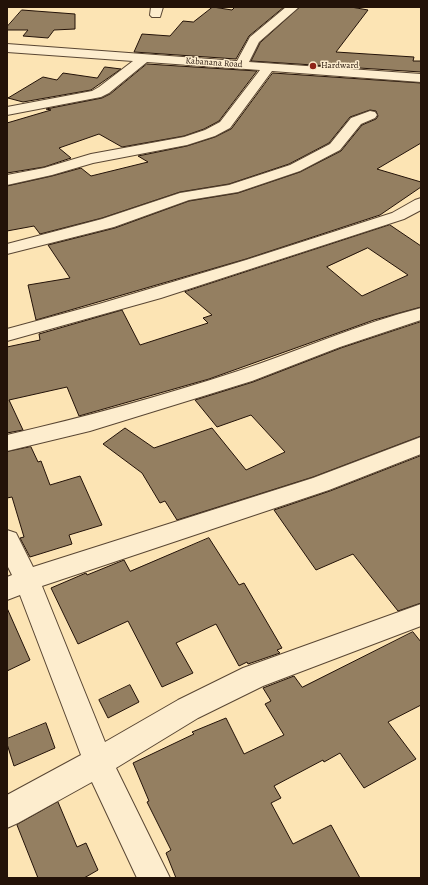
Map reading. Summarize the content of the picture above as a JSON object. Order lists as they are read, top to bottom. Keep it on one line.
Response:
{"streets":{"street":["Kabanana Road"]},"places":["Hardward"]}
